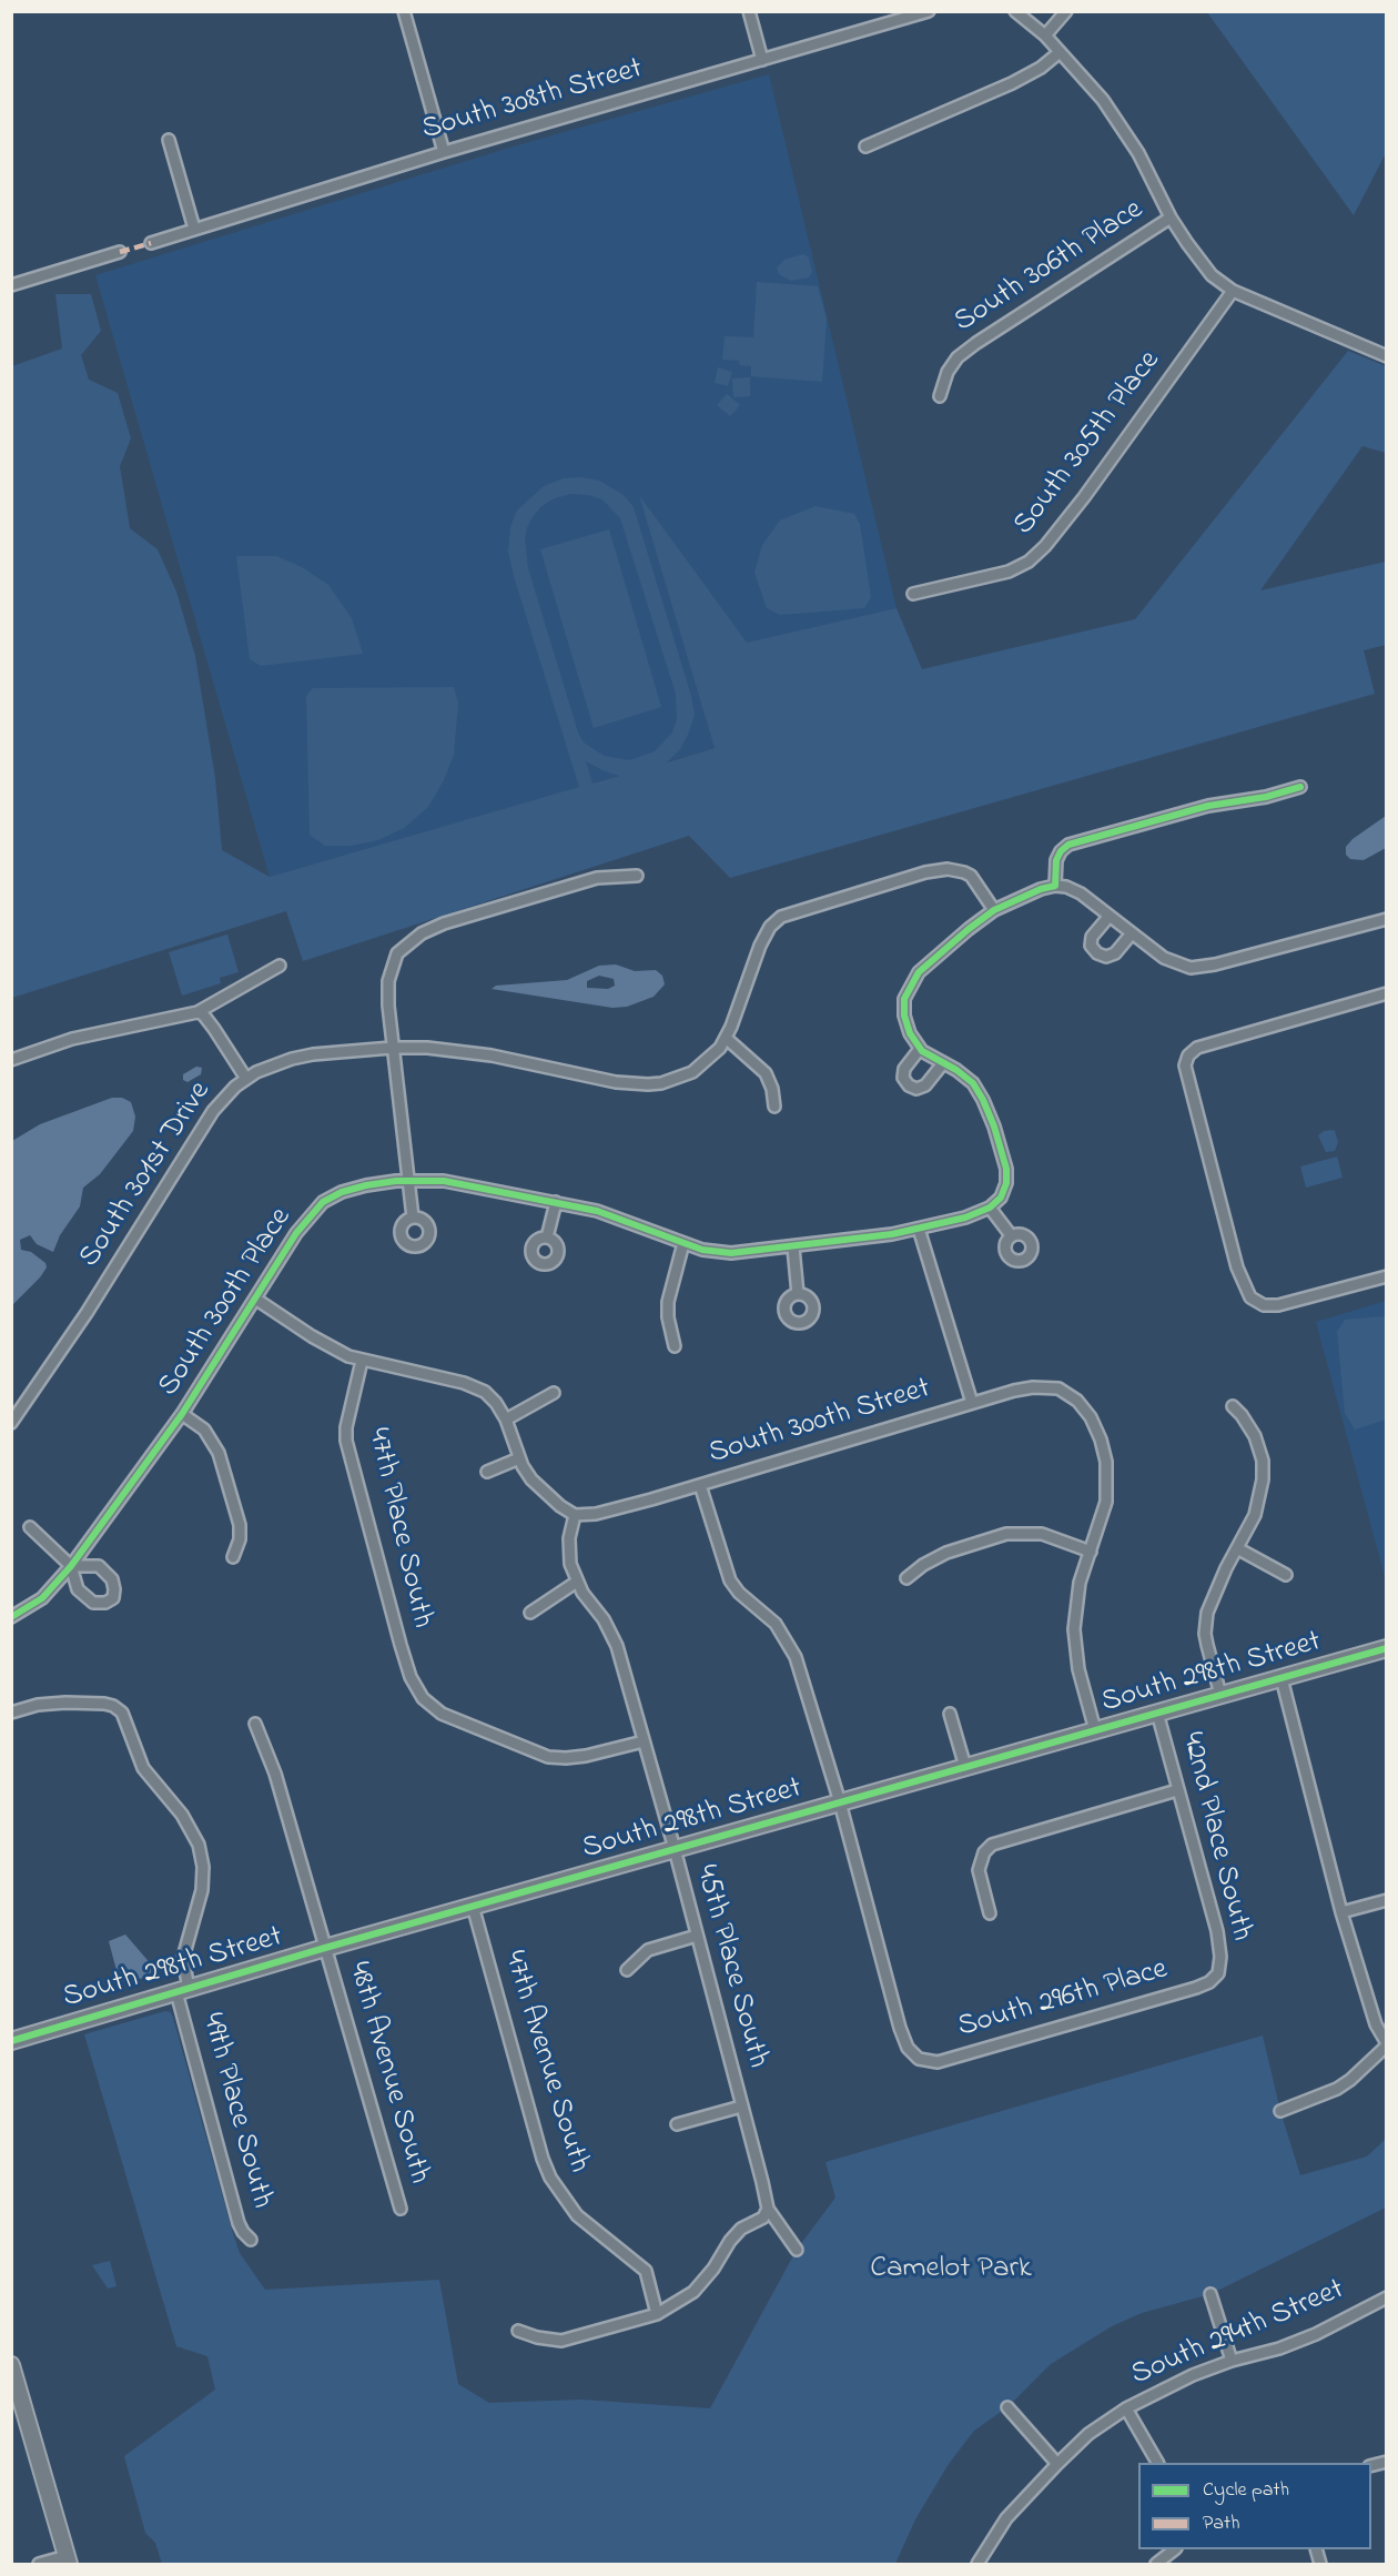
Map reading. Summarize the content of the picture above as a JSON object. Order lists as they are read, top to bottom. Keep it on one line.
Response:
{"streets":{"street":["South 308th Street","South 306th Place","South 305th Place","South 301st Drive","South 300th Place","South 300th Street","47th Place South","South 298th Street","42nd Place South","45th Place South","South 296th Place","47th Avenue South","48th Avenue South","49th Place South","South 294th Street"]},"crossings":[["South 300th Street","45th Place South"],["47th Place South","45th Place South"],["South 298th Street","42nd Place South"],["South 298th Street","45th Place South"],["South 298th Street","South 296th Place"],["South 298th Street","47th Avenue South"],["South 298th Street","48th Avenue South"],["South 298th Street","49th Place South"],["42nd Place South","South 296th Place"]],"parks":["Camelot Park"],"legend":["Cycle path","Path"]}
